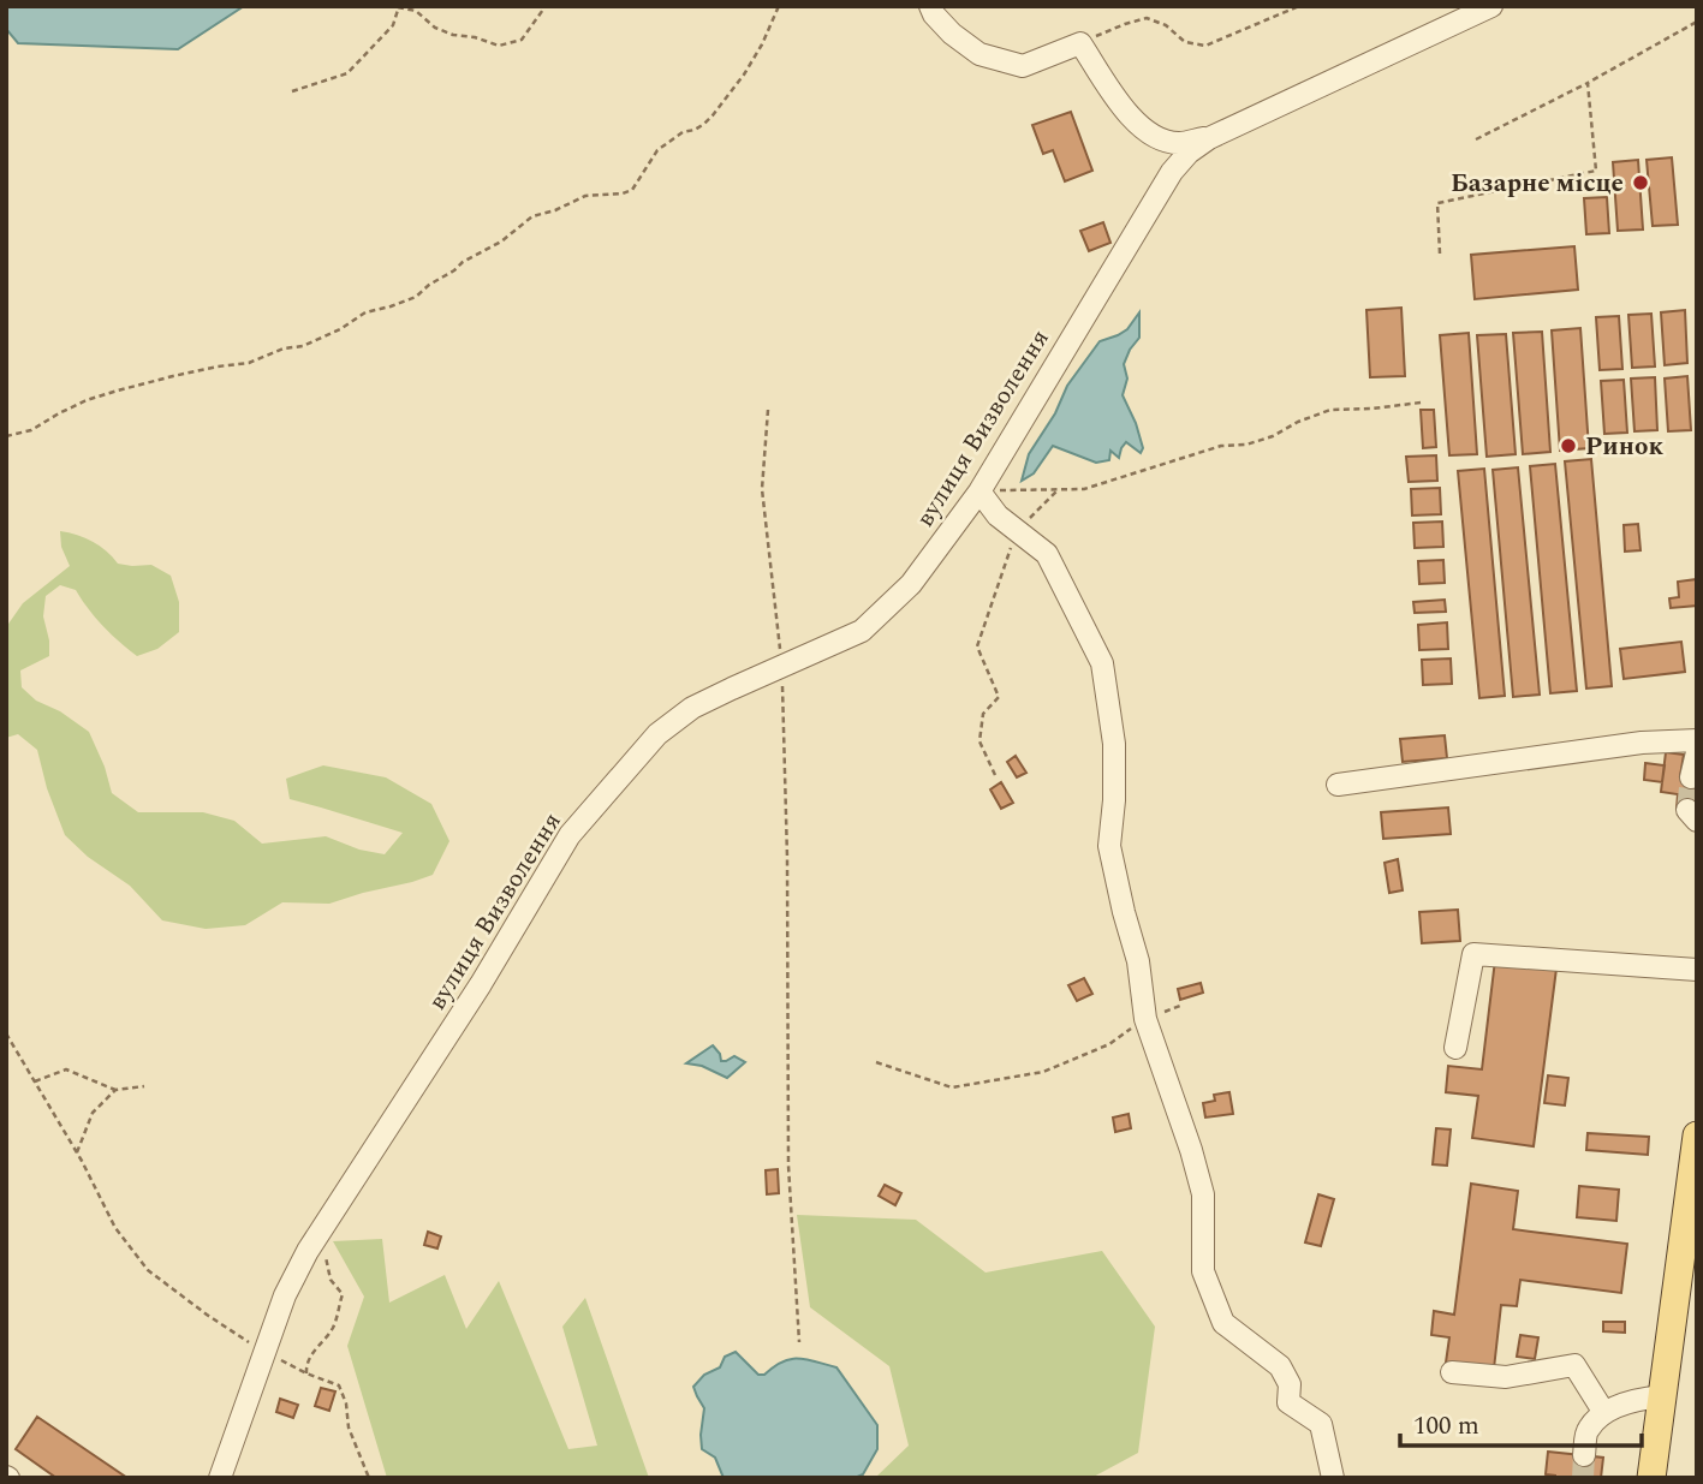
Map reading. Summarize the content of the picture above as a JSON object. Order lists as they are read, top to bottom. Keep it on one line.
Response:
{"streets":{"street":["вулиця Визволення"]},"places":["Базарне місце","Ринок"],"scale_bar":"100 m"}
